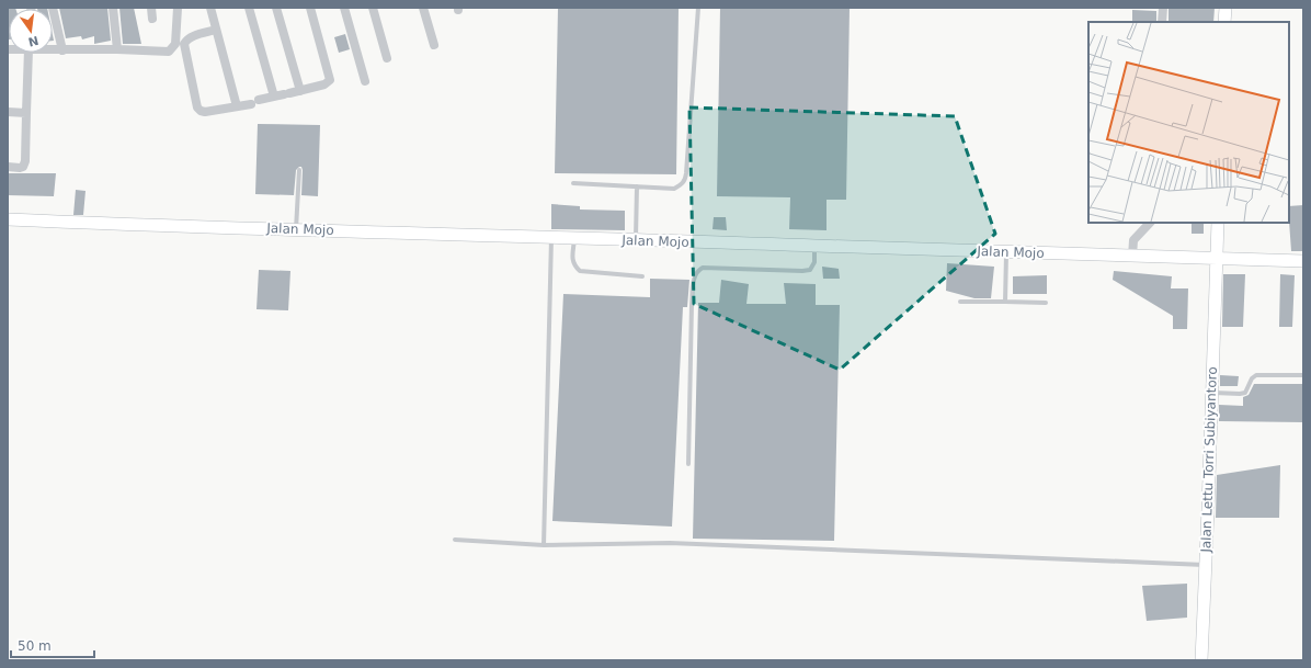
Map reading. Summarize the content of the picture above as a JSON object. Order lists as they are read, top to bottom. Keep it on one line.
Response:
{"streets":{"street":["Jalan Mojo","Jalan Lettu Torri Subiyantoro"]},"crossings":[["Jalan Mojo","Jalan Lettu Torri Subiyantoro"]],"scale_bar":"50 m","north":"bottom"}
